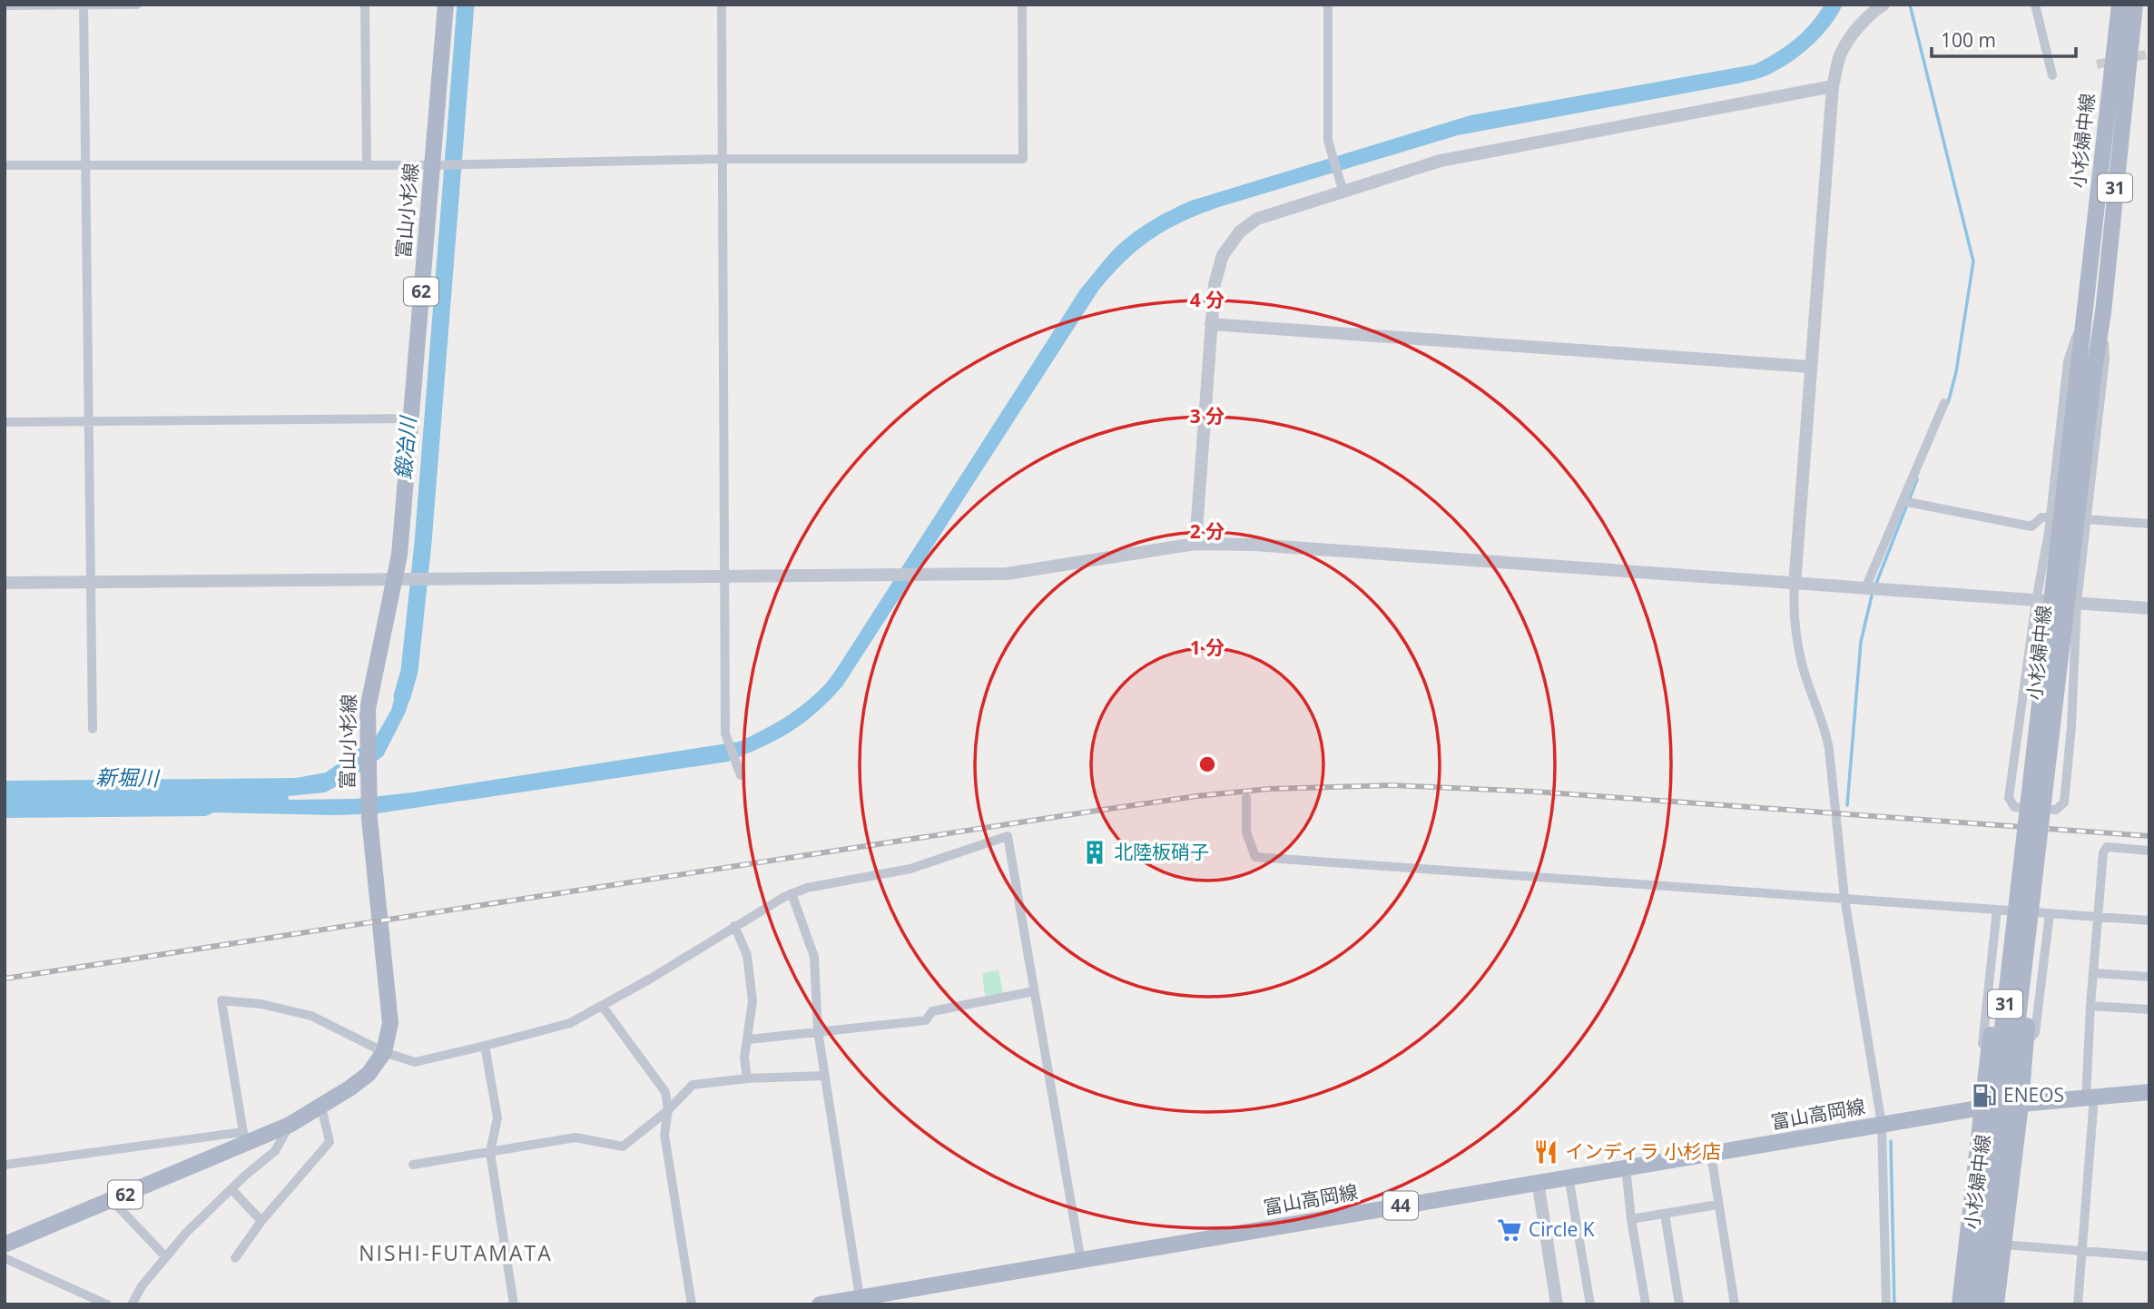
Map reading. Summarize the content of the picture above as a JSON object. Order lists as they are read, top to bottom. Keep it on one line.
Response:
{"streets":{"main road":["小杉婦中線","31","富山小杉線","62","富山高岡線","44"]},"crossings":[["小杉婦中線","31"],["31","富山高岡線"]],"districts":["NISHI-FUTAMATA"],"water":["鍛冶川","新堀川"],"places":{"building":["北陸板硝子"],"fuel station":["ENEOS"],"restaurant":["インディラ 小杉店"],"supermarket":["Circle K"]},"scale_bar":"100 m","rings":["4 分","3 分","2 分","1 分"]}
